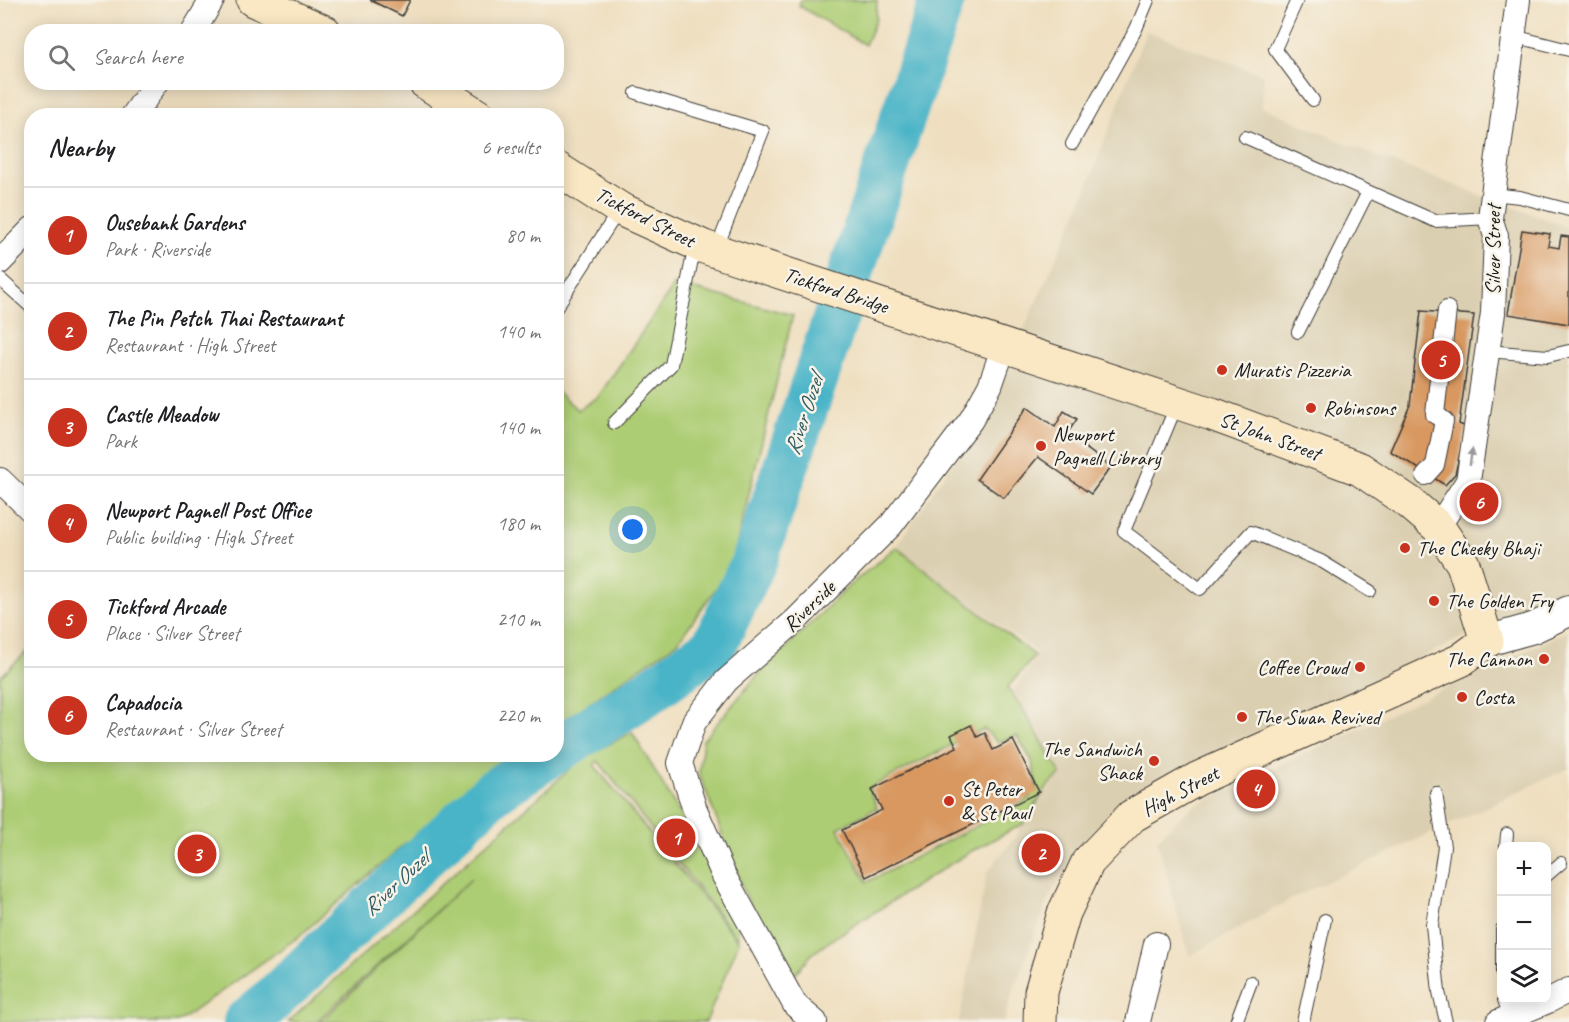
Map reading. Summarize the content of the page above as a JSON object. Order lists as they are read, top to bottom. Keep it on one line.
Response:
{"streets":{"main road":["Tickford Street","Tickford Bridge","St John Street","High Street"],"street":["Silver Street","Riverside"]},"crossings":[["Tickford Street","Tickford Bridge"],["Silver Street","St John Street"],["Tickford Bridge","St John Street"],["St John Street","Riverside"],["St John Street","High Street"]],"water":["River Ouzel"],"places":["Muratis Pizzeria","Robinsons","Newport Pagnell Library","The Cheeky Bhaji","The Golden Fry","The Cannon","Coffee Crowd","Costa","The Swan Revived","The Sandwich Shack","St Peter & St Paul"],"page":{"search":"Search here","heading":["Nearby","6 results"],"list":[{"mark":"1","name":"Ousebank Gardens","note":"Park · Riverside","value":"80 m"},{"mark":"2","name":"The Pin Petch Thai Restaurant","note":"Restaurant · High Street","value":"140 m"},{"mark":"3","name":"Castle Meadow","note":"Park","value":"140 m"},{"mark":"4","name":"Newport Pagnell Post Office","note":"Public building · High Street","value":"180 m"},{"mark":"5","name":"Tickford Arcade","note":"Place · Silver Street","value":"210 m"},{"mark":"6","name":"Capadocia","note":"Restaurant · Silver Street","value":"220 m"}],"pins":["5","6","4","1","2","3"],"map_buttons":["+","−"]}}
